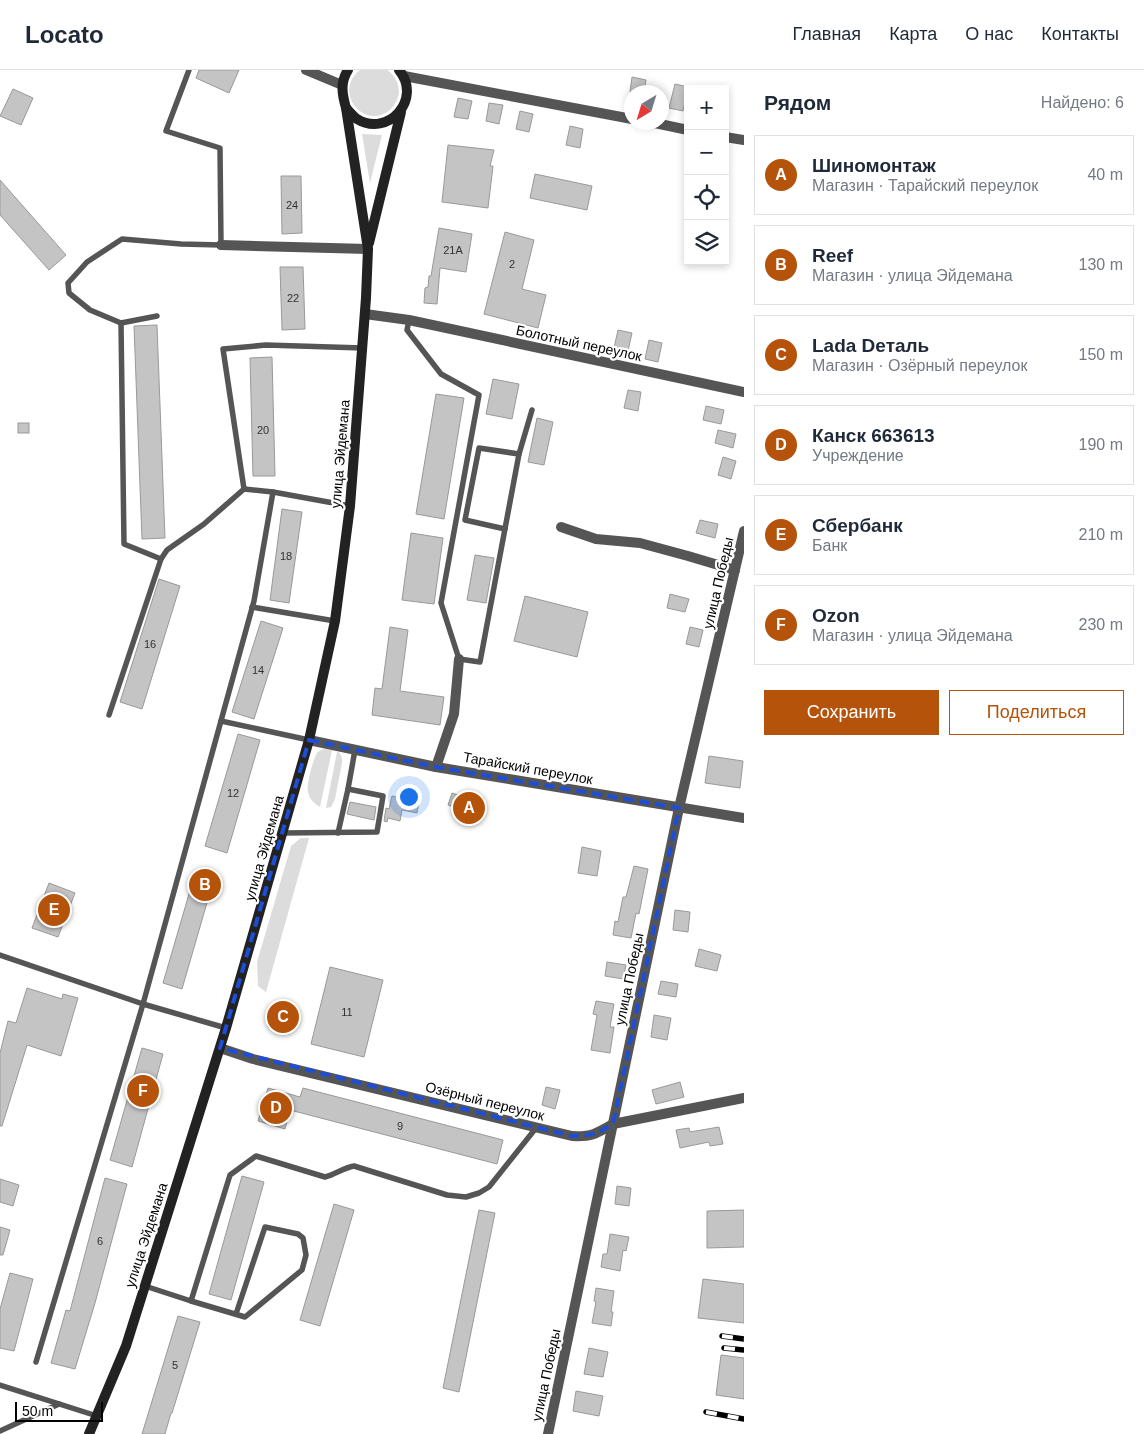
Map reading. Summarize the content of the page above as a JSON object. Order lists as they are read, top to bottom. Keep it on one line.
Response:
{"streets":{"main road":["улица Эйдемана"],"street":["Болотный переулок","улица Победы","Тарайский переулок","Озёрный переулок"]},"crossings":[["Болотный переулок","улица Эйдемана"],["улица Эйдемана","Тарайский переулок"],["улица Эйдемана","Озёрный переулок"],["улица Победы","Тарайский переулок"],["улица Победы","Озёрный переулок"]],"house_numbers":["24","21А","2","22","20","18","16","14","12","11","9","6","5"],"scale_bar":"50 m","north":"bottom left","page":{"header":"Locato","nav":["Главная","Карта","О нас","Контакты"],"heading":["Рядом","Найдено: 6"],"map_buttons":["+","−"],"list":[{"mark":"A","name":"Шиномонтаж","note":"Магазин · Тарайский переулок","value":"40 m"},{"mark":"B","name":"Reef","note":"Магазин · улица Эйдемана","value":"130 m"},{"mark":"C","name":"Lada Dеталь","note":"Магазин · Озёрный переулок","value":"150 m"},{"mark":"D","name":"Канск 663613","note":"Учреждение","value":"190 m"},{"mark":"E","name":"Сбербанк","note":"Банк","value":"210 m"},{"mark":"F","name":"Ozon","note":"Магазин · улица Эйдемана","value":"230 m"}],"buttons":["Сохранить","Поделиться"],"pins":["A","B","E","C","F","D"],"scale":"50 m"}}
